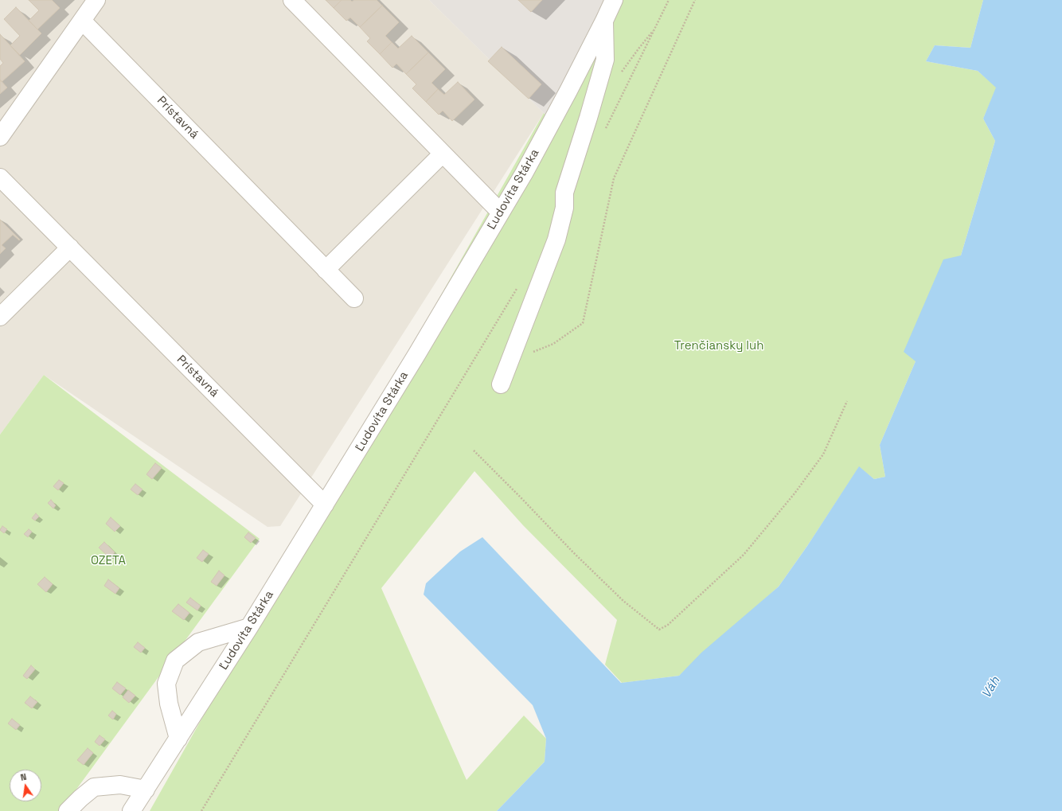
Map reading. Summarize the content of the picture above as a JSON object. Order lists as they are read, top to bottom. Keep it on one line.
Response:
{"streets":{"street":["Prístavná","Ľudovíta Stárka"]},"crossings":[["Prístavná","Ľudovíta Stárka"]],"water":["Váh"],"parks":["Trenčiansky luh","OZETA"],"north":"top"}
